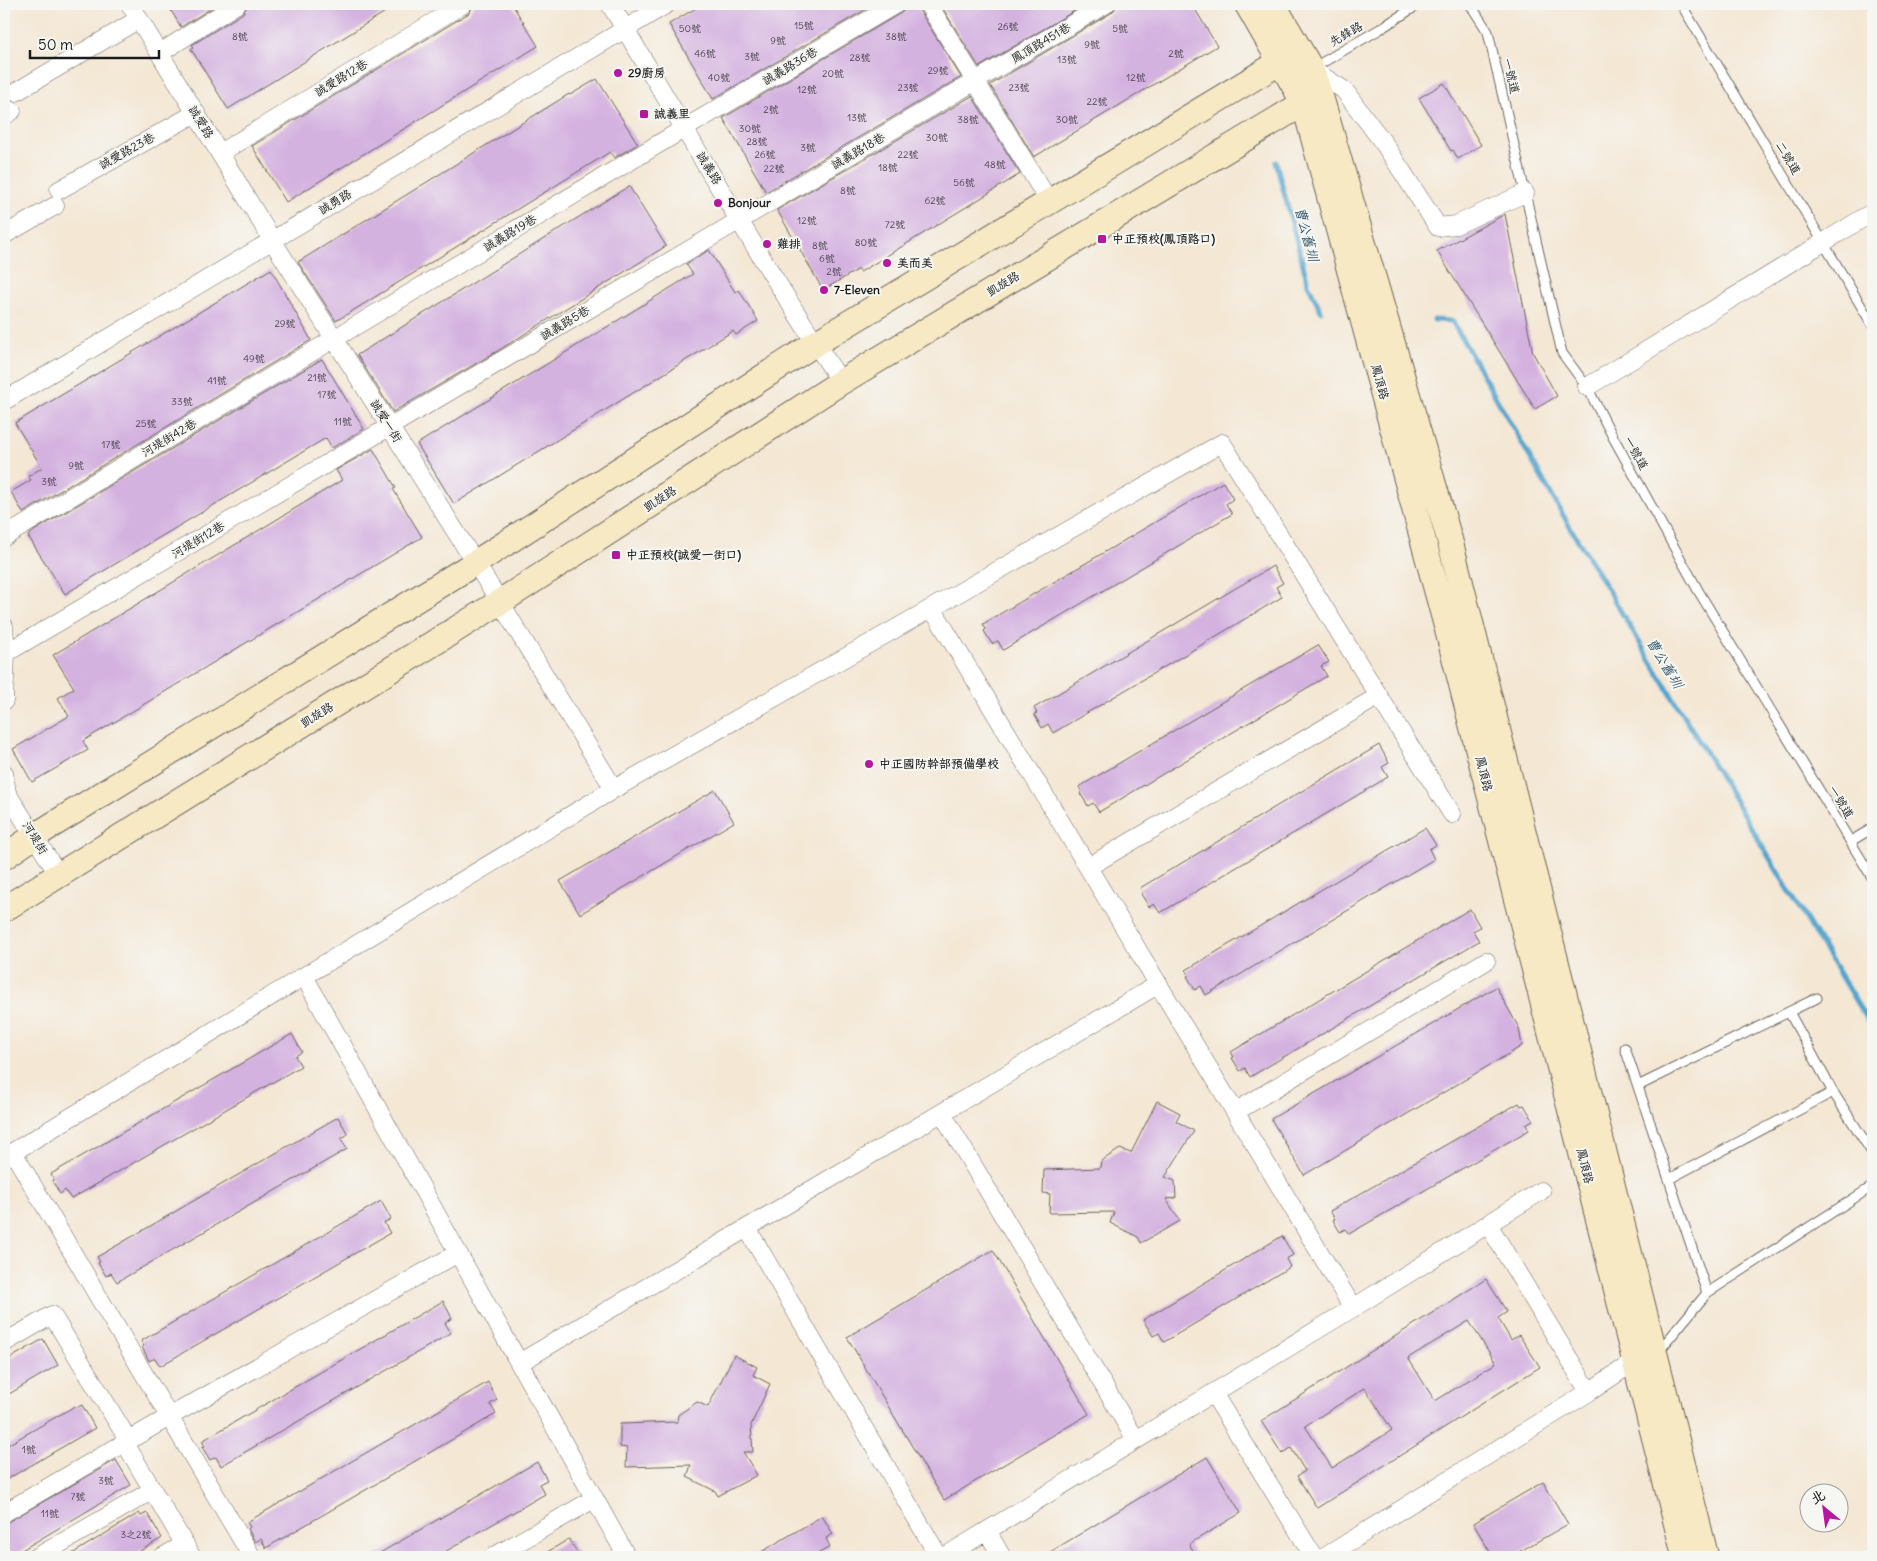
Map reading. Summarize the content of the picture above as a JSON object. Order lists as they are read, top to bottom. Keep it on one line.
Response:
{"streets":{"street":["鳳頂路451巷","誠義路36巷","誠愛路12巷","誠愛路","誠愛路23巷","誠義路18巷","誠義路","誠勇路","誠義路19巷","凱旋路","誠義路5巷","鳳頂路","誠愛一街","河堤街42巷","河堤街12巷","河堤街"],"lane":["先鋒路","一號道","二號道"]},"crossings":[["先鋒路","鳳頂路"],["鳳頂路451巷","誠義路18巷"],["誠義路36巷","誠義路"],["誠義路36巷","誠義路19巷"],["誠愛路12巷","誠愛路"],["誠愛路","誠愛路23巷"],["誠愛路","誠勇路"],["誠愛路","誠愛一街"],["誠義路18巷","誠義路"],["誠義路18巷","誠義路5巷"],["誠義路","誠勇路"],["誠義路","誠義路19巷"],["誠義路","凱旋路"],["誠義路","誠義路5巷"],["誠勇路","誠愛一街"],["誠義路19巷","誠愛一街"],["誠義路19巷","河堤街42巷"],["凱旋路","鳳頂路"],["凱旋路","誠愛一街"],["凱旋路","河堤街"],["誠義路5巷","誠愛一街"],["誠義路5巷","河堤街12巷"],["誠愛一街","河堤街42巷"],["誠愛一街","河堤街12巷"]],"water":["曹公舊圳"],"places":{"other":["29廚房","Bonjour","雞排","美而美","7-Eleven","中正國防幹部預備學校"],"transit":["誠義里","中正預校(鳳頂路口)","中正預校(誠愛一街口)"]},"house_numbers":["15號","26號","50號","5號","8號","38號","9號","9號","46號","2號","3號","28號","13號","29號","20號","40號","12號","23號","23號","12號","22號","2號","13號","38號","30號","30號","30號","28號","3號","26號","22號","48號","18號","22號","56號","8號","62號","12號","72號","80號","8號","6號","2號","29號","49號","21號","41號","17號","33號","11號","25號","17號","9號","3號","1號","3號","7號","11號","3之2號"],"scale_bar":"50 m","north":"top left"}
